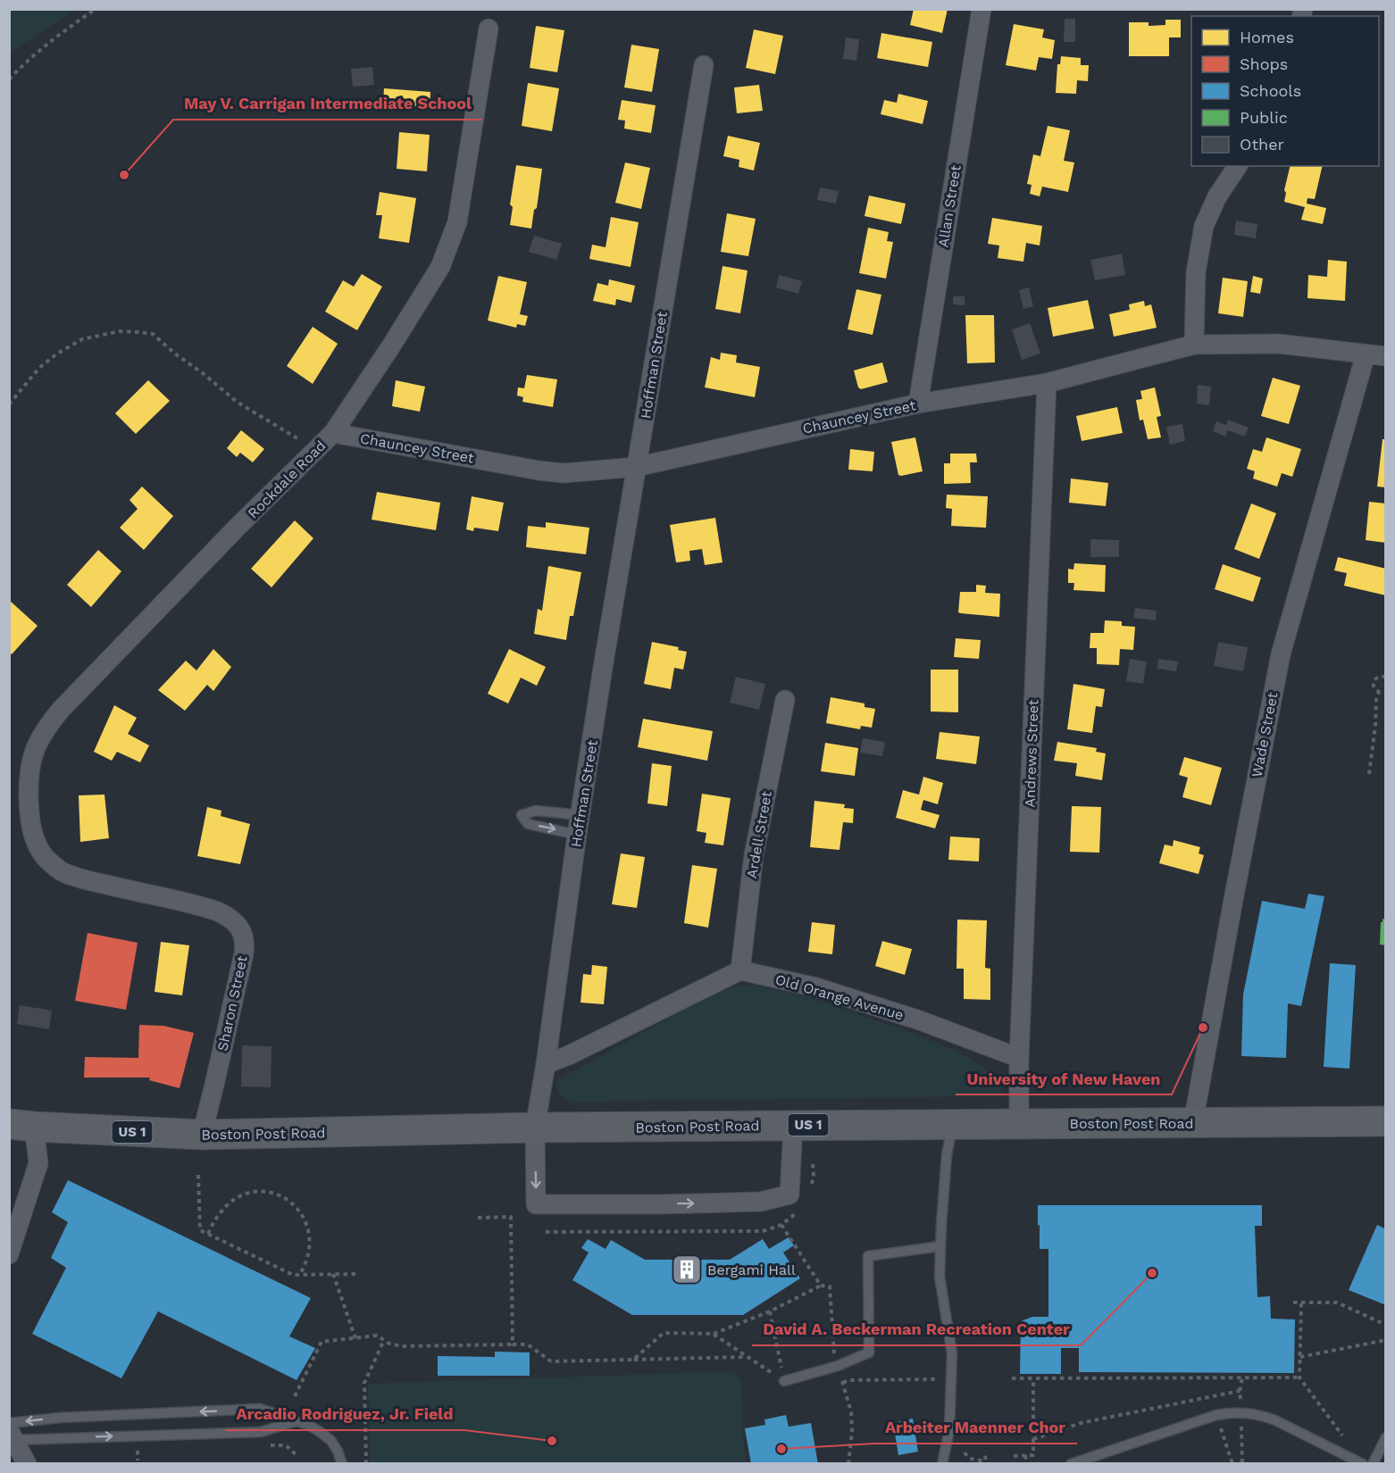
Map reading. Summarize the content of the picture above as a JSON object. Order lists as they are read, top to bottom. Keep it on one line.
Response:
{"streets":{"main road":["Boston Post Road","US 1"],"street":["Allan Street","Hoffman Street","Chauncey Street","Rockdale Road","Wade Street","Andrews Street","Ardell Street","Old Orange Avenue","Sharon Street"]},"crossings":[["Allan Street","Chauncey Street"],["Hoffman Street","Chauncey Street"],["Hoffman Street","Boston Post Road"],["Chauncey Street","Rockdale Road"],["Chauncey Street","Wade Street"],["Chauncey Street","Andrews Street"],["Rockdale Road","Sharon Street"],["Wade Street","Boston Post Road"],["Andrews Street","Old Orange Avenue"],["Andrews Street","Boston Post Road"],["Ardell Street","Old Orange Avenue"],["Sharon Street","Boston Post Road"]],"places":{"other":["May V. Carrigan Intermediate School","University of New Haven","David A. Beckerman Recreation Center","Arcadio Rodriguez, Jr. Field","Arbeiter Maenner Chor"],"building":["Bergami Hall"]},"legend":["Homes","Shops","Schools","Public","Other"]}
